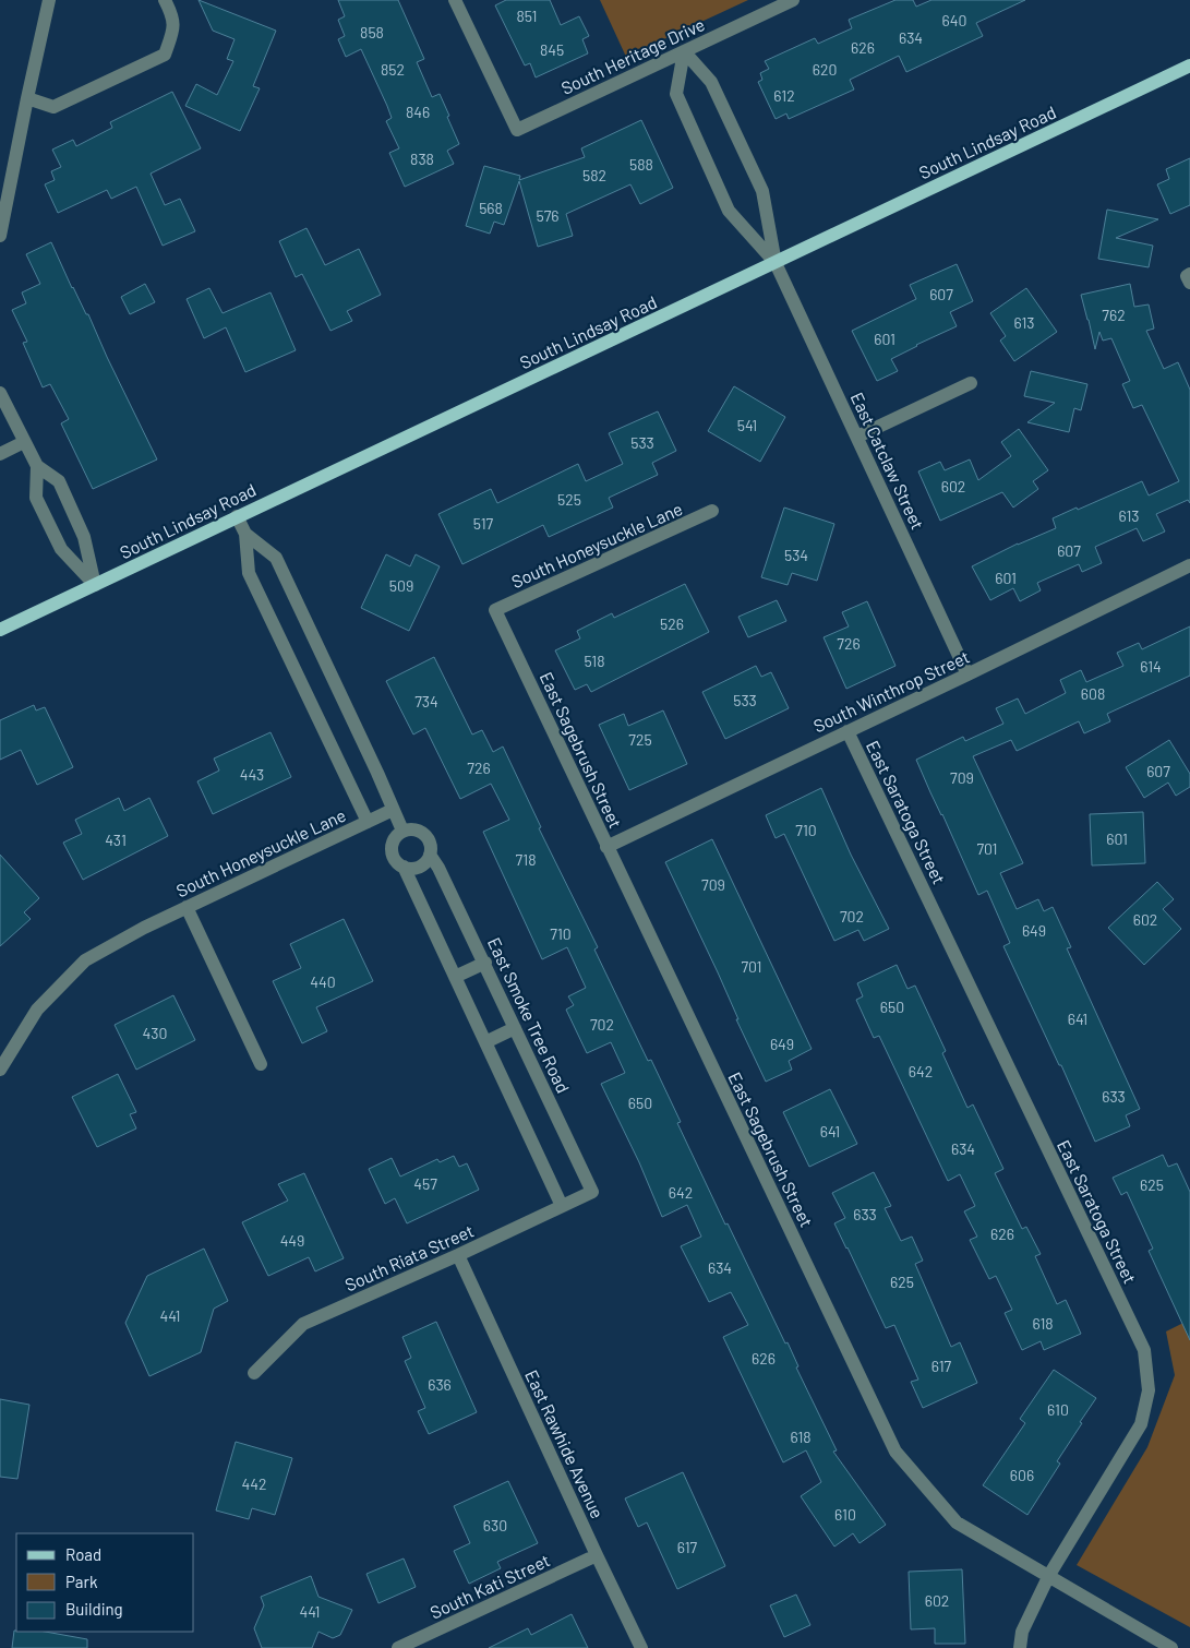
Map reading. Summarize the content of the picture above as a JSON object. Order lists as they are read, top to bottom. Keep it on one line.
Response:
{"streets":{"main road":["South Lindsay Road"],"street":["South Heritage Drive","East Catclaw Street","South Honeysuckle Lane","South Winthrop Street","East Sagebrush Street","East Saratoga Street","East Smoke Tree Road","South Riata Street","East Rawhide Avenue","South Kati Street"]},"crossings":[["South Heritage Drive","East Catclaw Street"],["South Lindsay Road","East Catclaw Street"],["East Catclaw Street","South Winthrop Street"],["South Honeysuckle Lane","East Sagebrush Street"],["South Winthrop Street","East Sagebrush Street"],["South Winthrop Street","East Saratoga Street"],["East Sagebrush Street","East Saratoga Street"],["East Smoke Tree Road","South Riata Street"],["South Riata Street","East Rawhide Avenue"],["East Rawhide Avenue","South Kati Street"]],"house_numbers":["851","640","858","634","626","845","852","620","612","846","838","588","582","568","576","607","762","613","601","541","533","602","525","613","517","607","534","601","509","526","726","518","614","608","533","734","725","726","607","443","709","710","601","431","701","718","709","702","602","649","710","701","440","650","641","702","430","649","642","633","650","641","634","457","625","642","633","626","449","634","625","441","618","626","617","636","610","618","606","442","610","630","617","602","441"],"legend":["Road","Park","Building"]}
